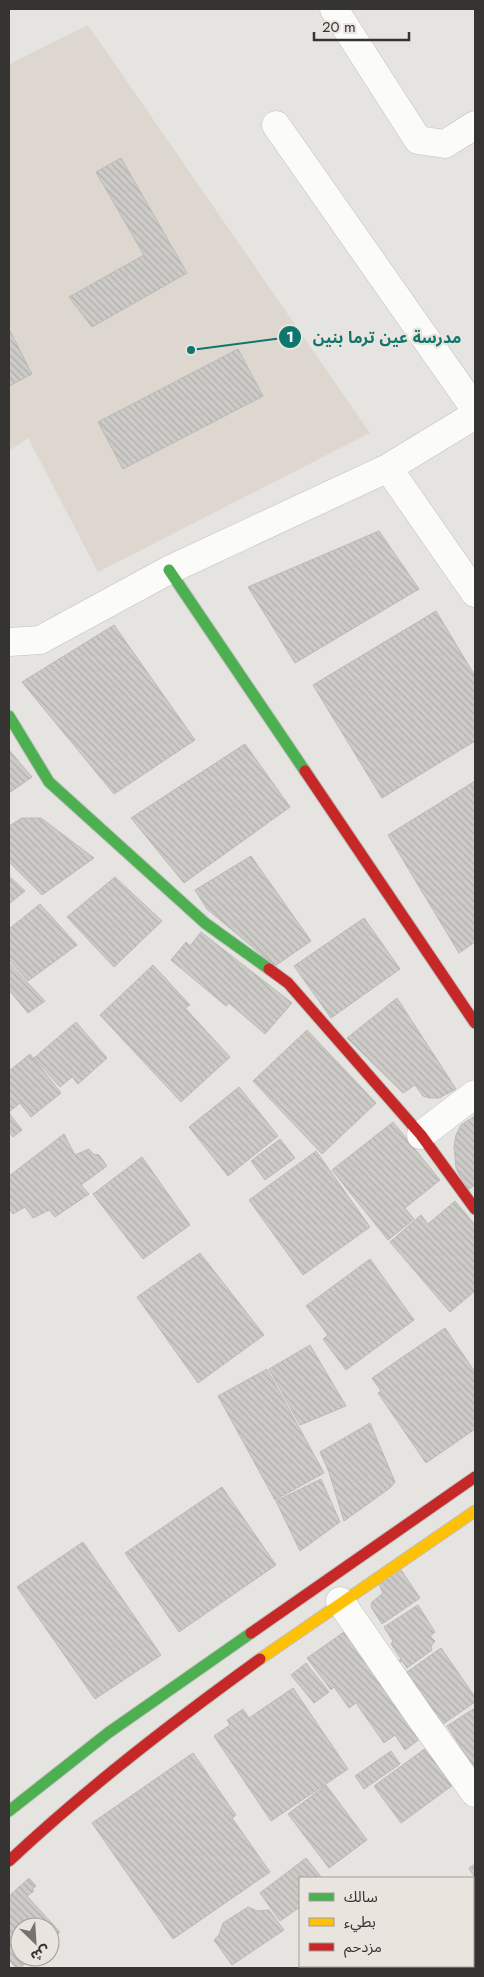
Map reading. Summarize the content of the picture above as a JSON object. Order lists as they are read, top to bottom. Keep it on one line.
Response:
{"places":["مدرسة عين ترما بنين"],"legend":["سالك","بطيء","مزدحم"],"scale_bar":"20 m","north":"bottom right"}
